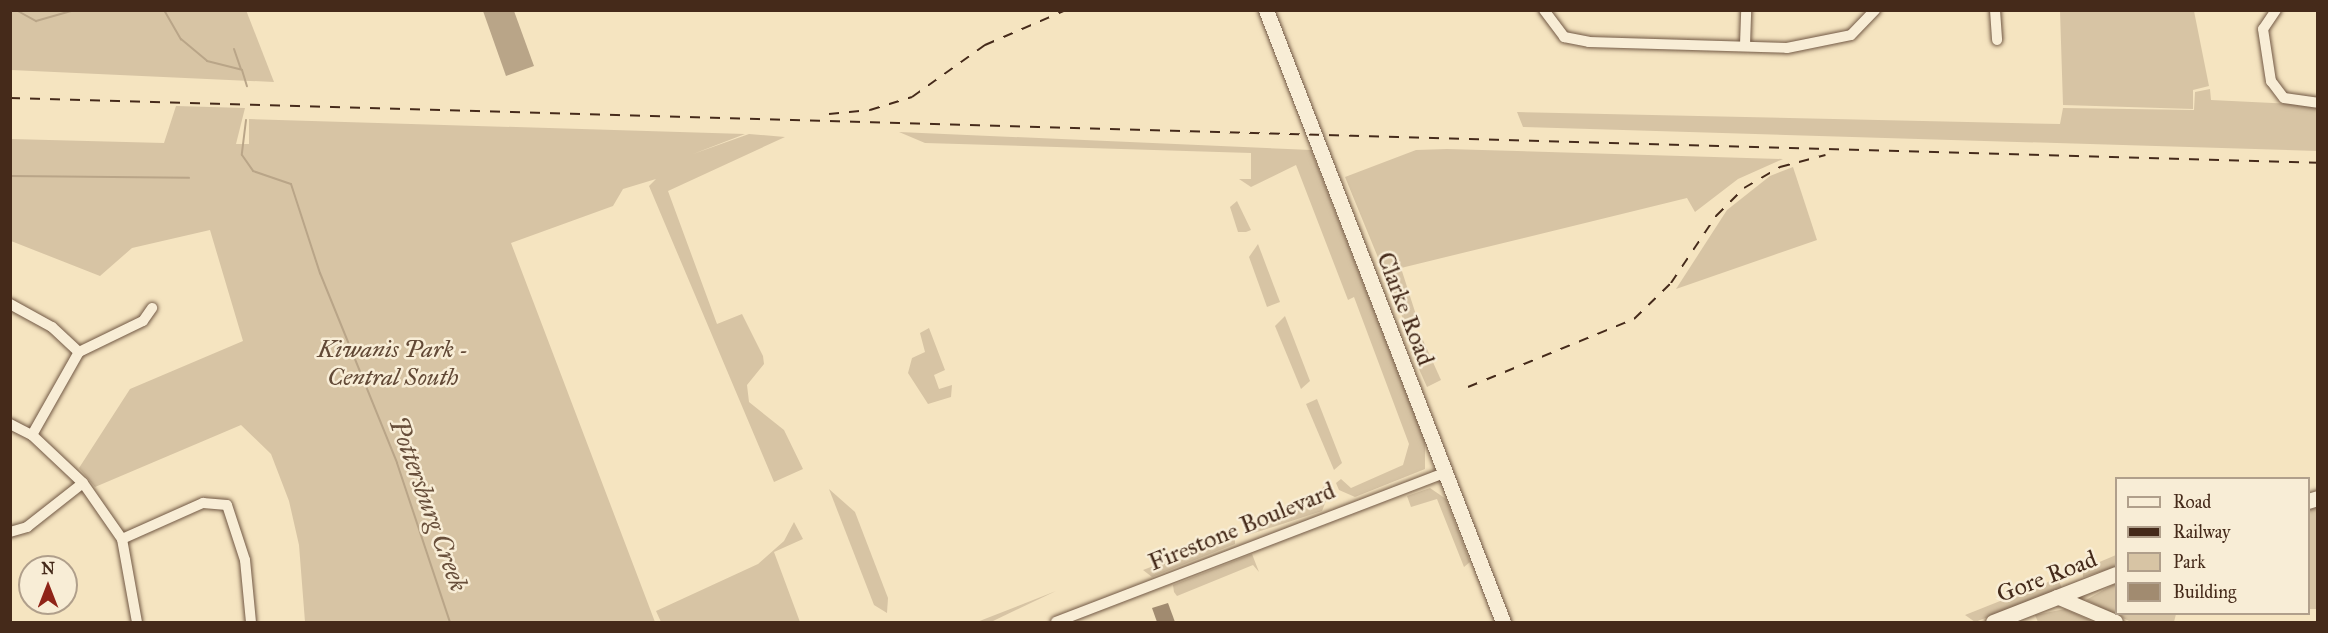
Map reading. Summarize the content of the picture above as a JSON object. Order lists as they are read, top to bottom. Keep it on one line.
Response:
{"streets":{"main road":["Clarke Road","Gore Road"],"street":["Firestone Boulevard"]},"crossings":[["Clarke Road","Firestone Boulevard"]],"water":["Pottersburg Creek"],"parks":["Kiwanis Park - Central South"],"legend":["Road","Railway","Park","Building"],"north":"top"}
